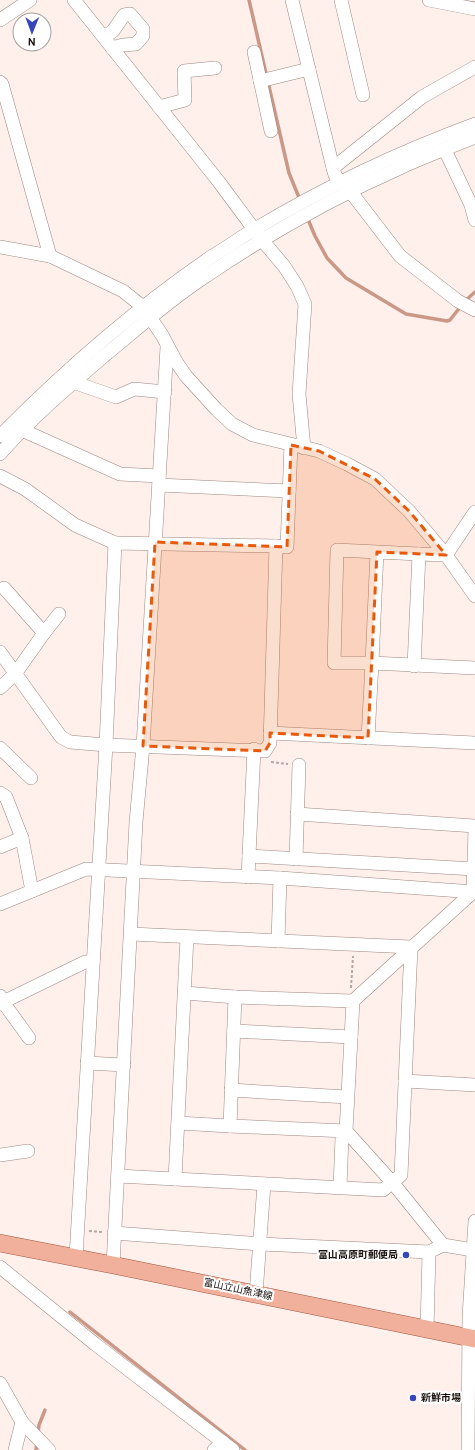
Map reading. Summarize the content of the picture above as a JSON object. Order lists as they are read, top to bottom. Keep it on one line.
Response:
{"streets":{"main road":["富山立山魚津線"]},"places":["富山高原町郵便局","新鮮市場"],"north":"bottom"}
